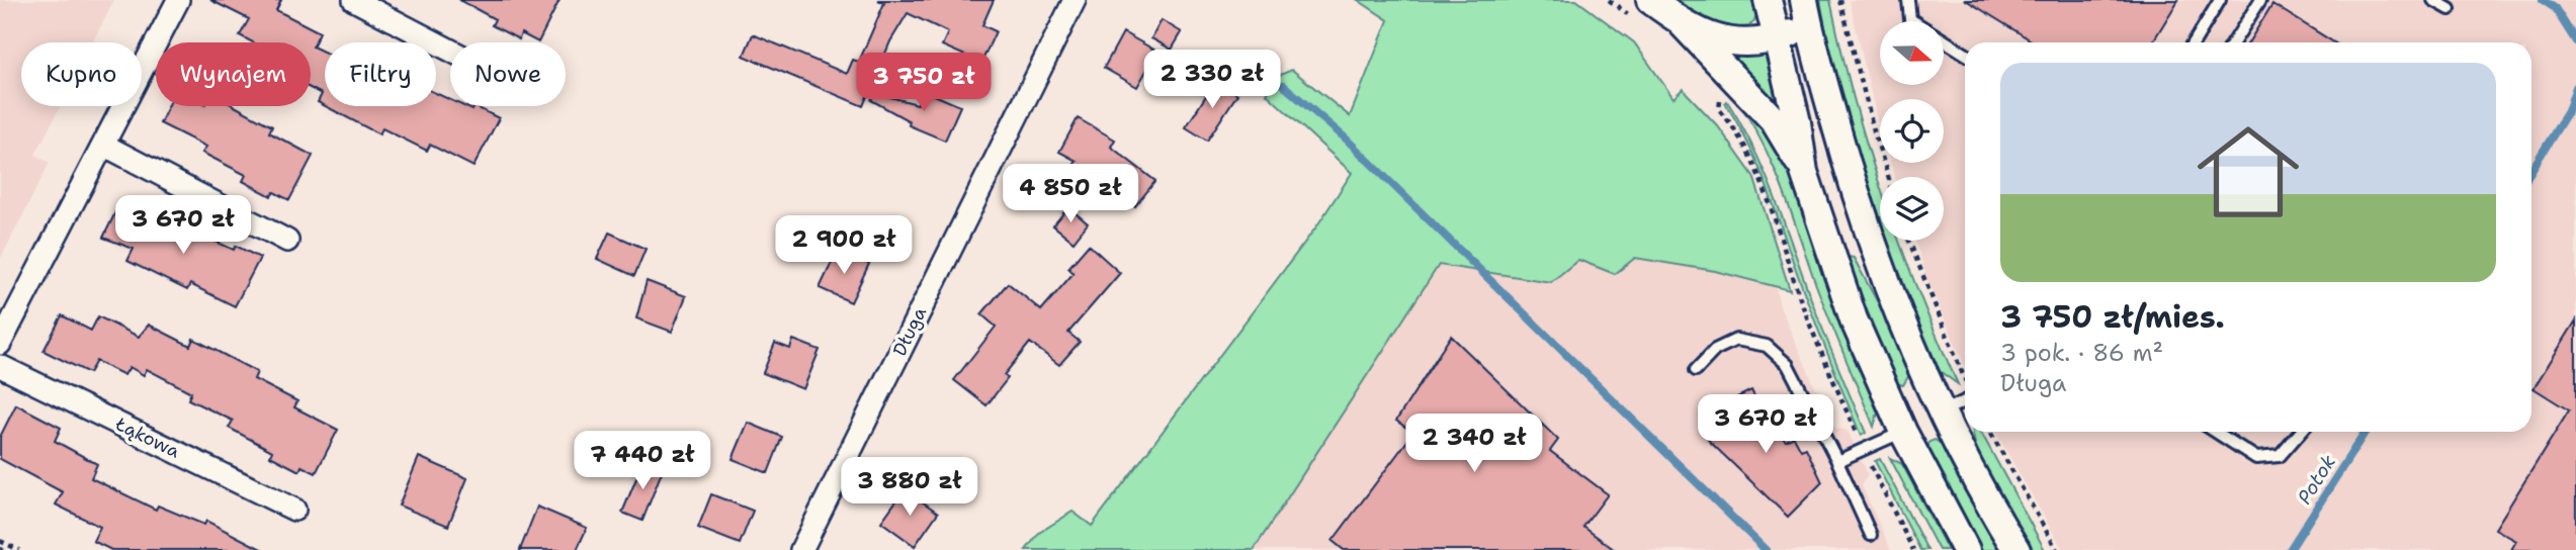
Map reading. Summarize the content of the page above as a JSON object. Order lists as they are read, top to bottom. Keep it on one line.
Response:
{"streets":{"street":["Długa","Łąkowa"]},"water":["Potok"],"north":"right","page":{"chip":["Kupno","Wynajem","Filtry","Nowe"],"list":[{"name":"3 750 zł/mies.","note":"3 pok. · 86 m² · Długa"}],"price":["2 330 zł","3 750 zł","4 850 zł","3 670 zł","2 900 zł","3 670 zł","2 340 zł","7 440 zł","3 880 zł"]}}
